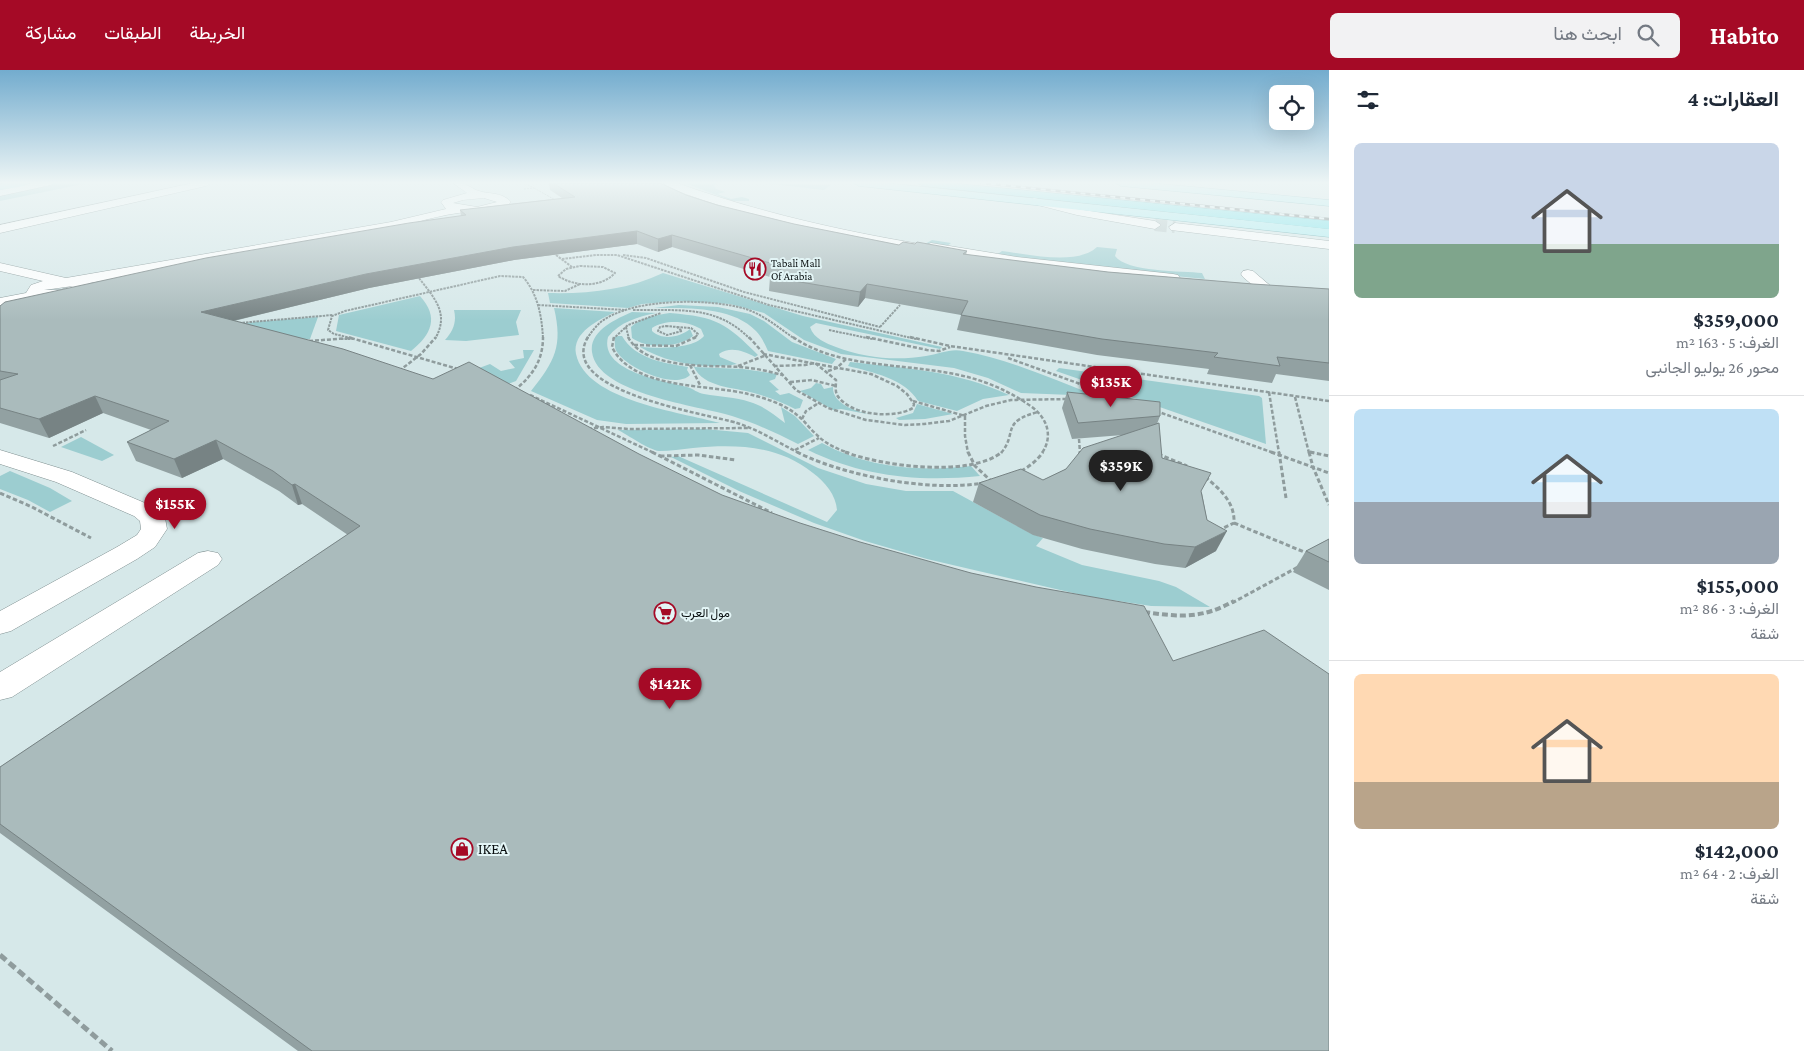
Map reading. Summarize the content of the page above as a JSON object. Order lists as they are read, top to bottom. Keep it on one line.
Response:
{"places":{"restaurant":["Tabali Mall Of Arabia"],"supermarket":["مول العرب"],"shop":["IKEA"]},"page":{"header":"Habito","search":"ابحث هنا","nav":["الخريطة","الطبقات","مشاركة"],"heading":"العقارات: 4","list":[{"name":"$359,000","note":"الغرف: 5 · 163 m² · محور 26 يوليو الجانبى"},{"name":"$155,000","note":"الغرف: 3 · 86 m² · شقة"},{"name":"$142,000","note":"الغرف: 2 · 64 m² · شقة"}],"price":["$135K","$359K","$155K","$142K"]}}
